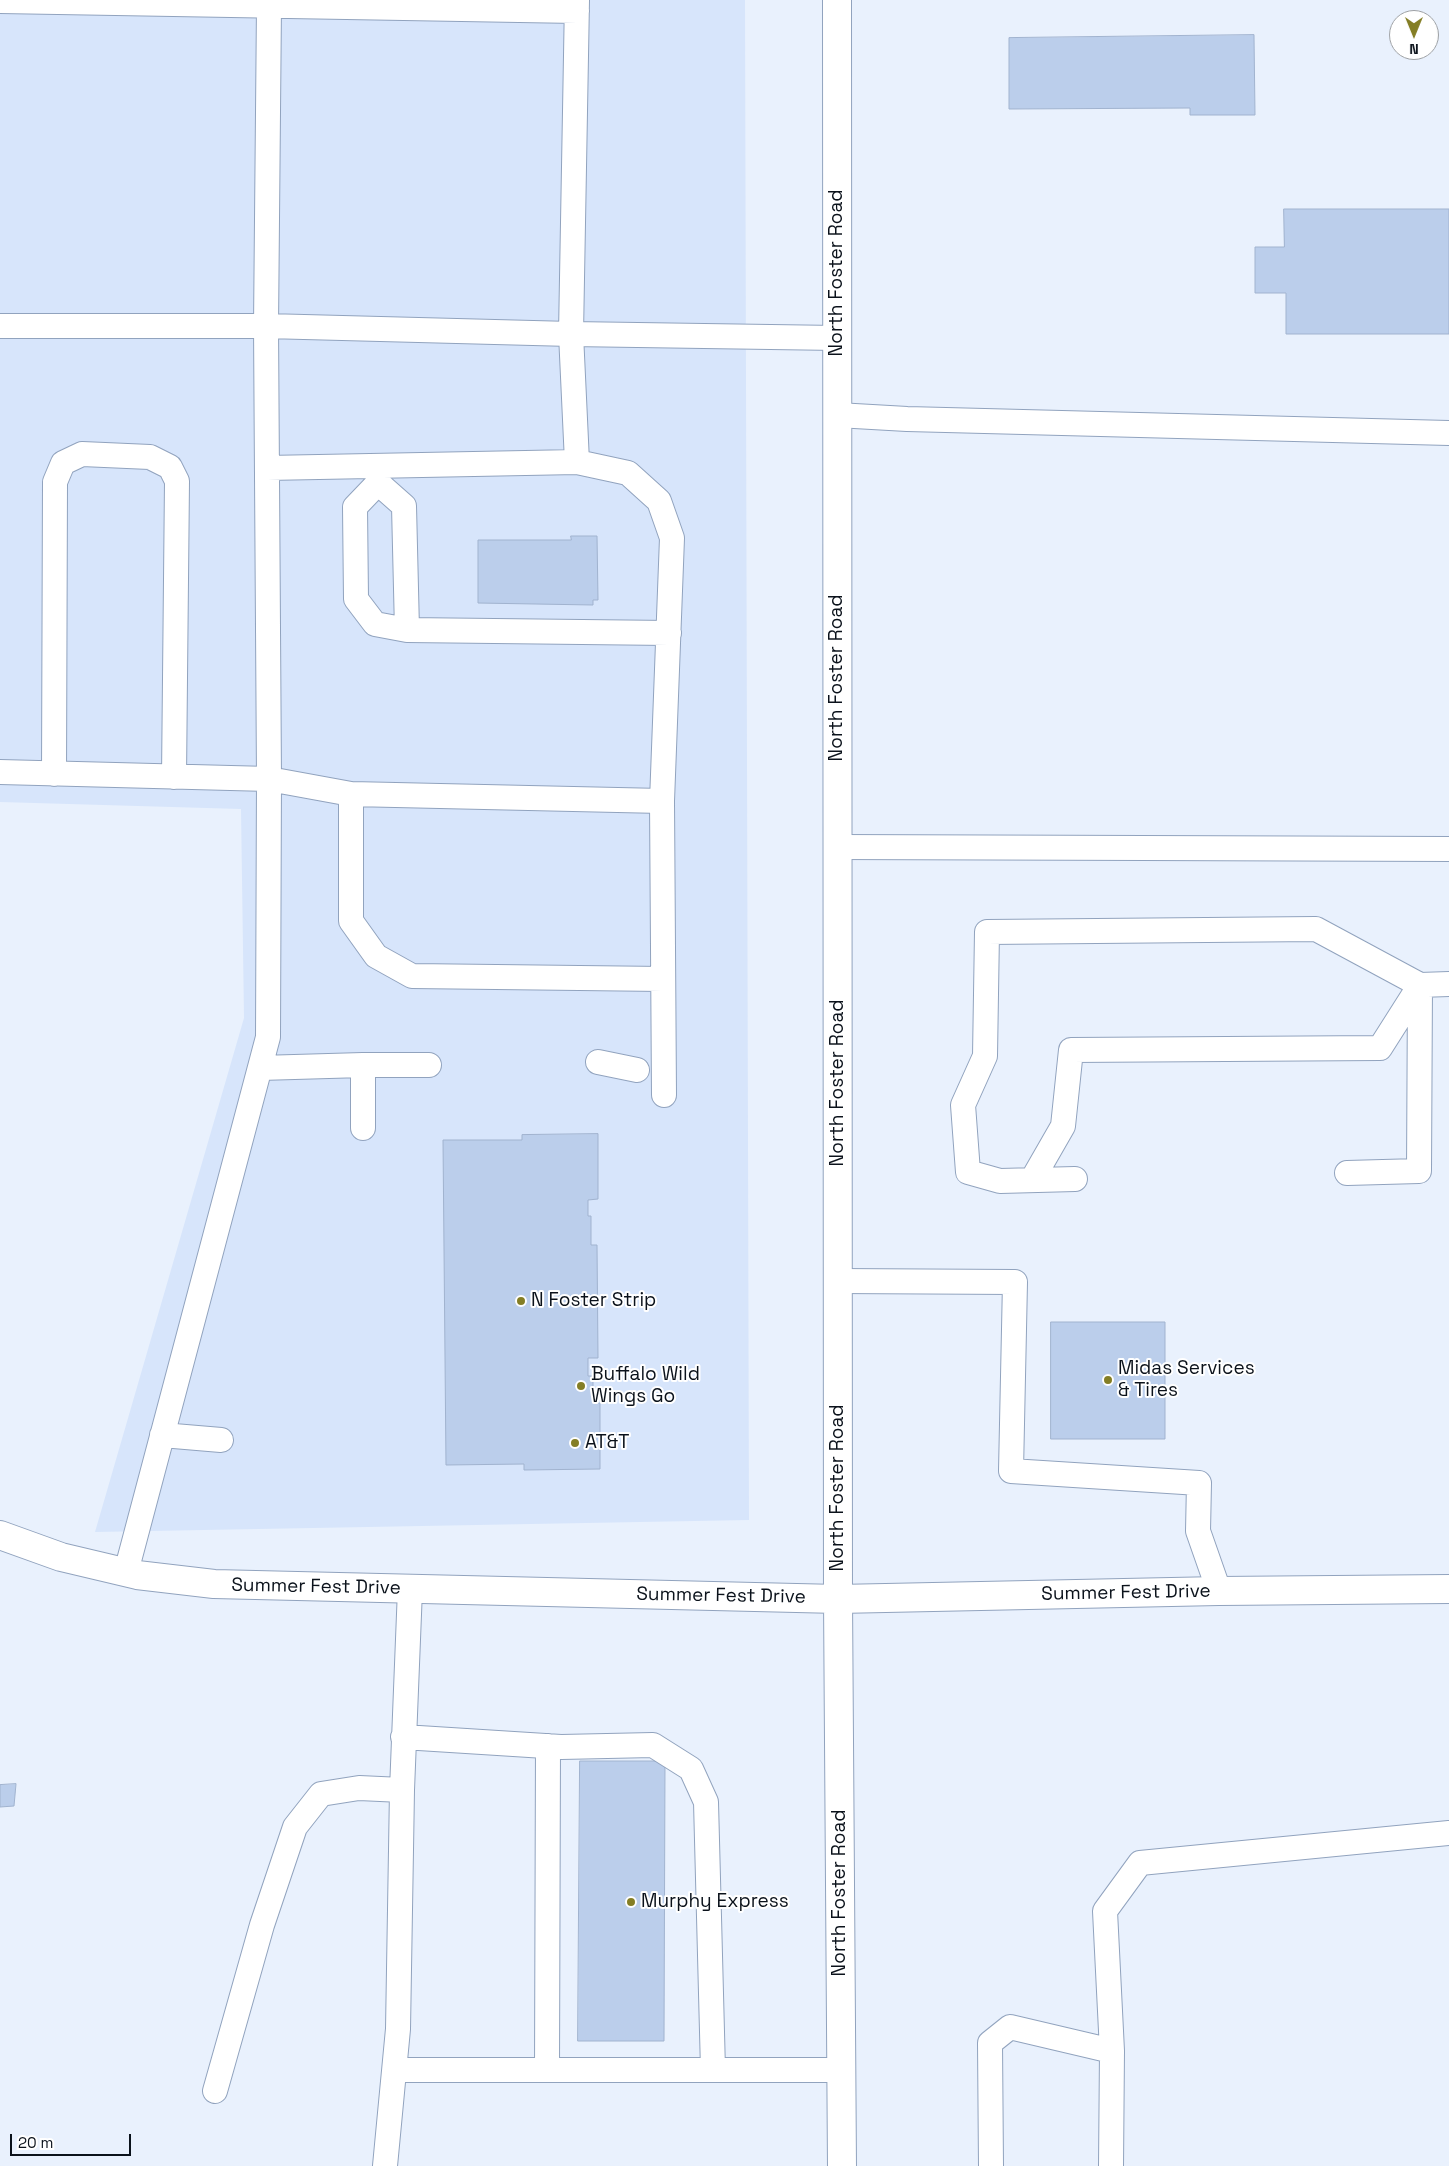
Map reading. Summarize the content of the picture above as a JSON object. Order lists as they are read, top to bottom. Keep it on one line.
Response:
{"streets":{"main road":["North Foster Road","Summer Fest Drive"]},"crossings":[["North Foster Road","Summer Fest Drive"]],"places":["N Foster Strip","Midas Services & Tires","Buffalo Wild Wings Go","AT&T","Murphy Express"],"scale_bar":"20 m","north":"bottom"}
